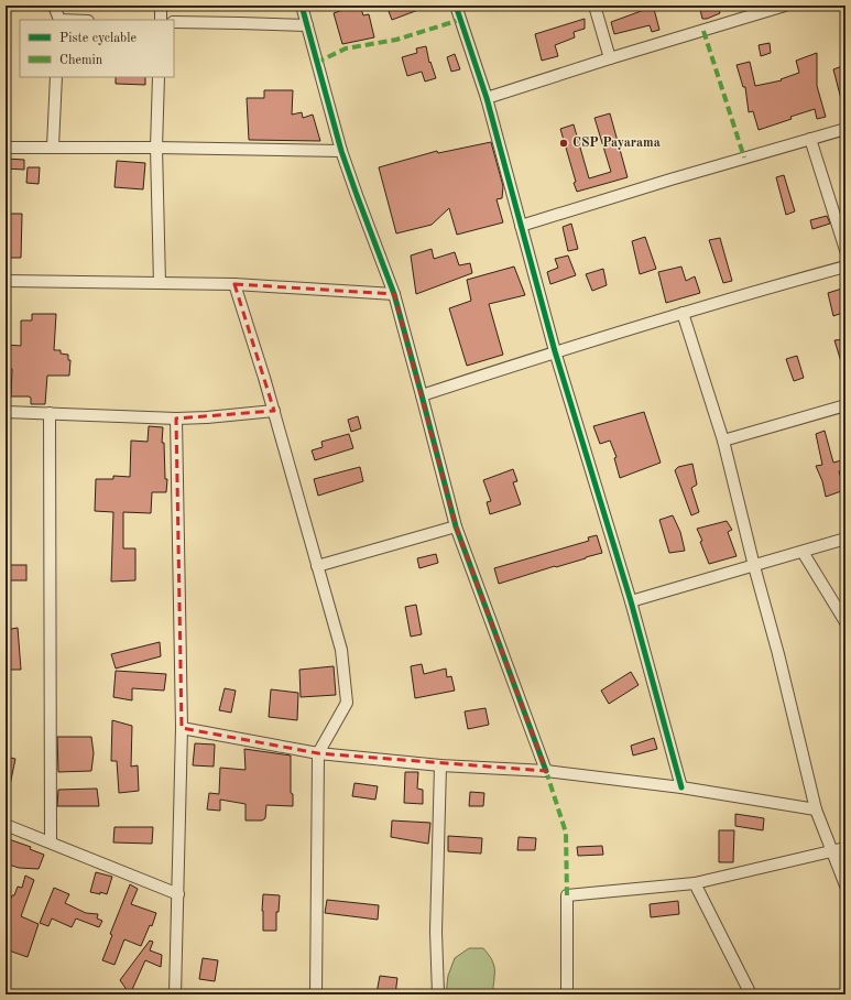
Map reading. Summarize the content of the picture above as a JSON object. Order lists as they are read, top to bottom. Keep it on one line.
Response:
{"places":["CSP Payarama"],"legend":["Piste cyclable","Chemin"]}
